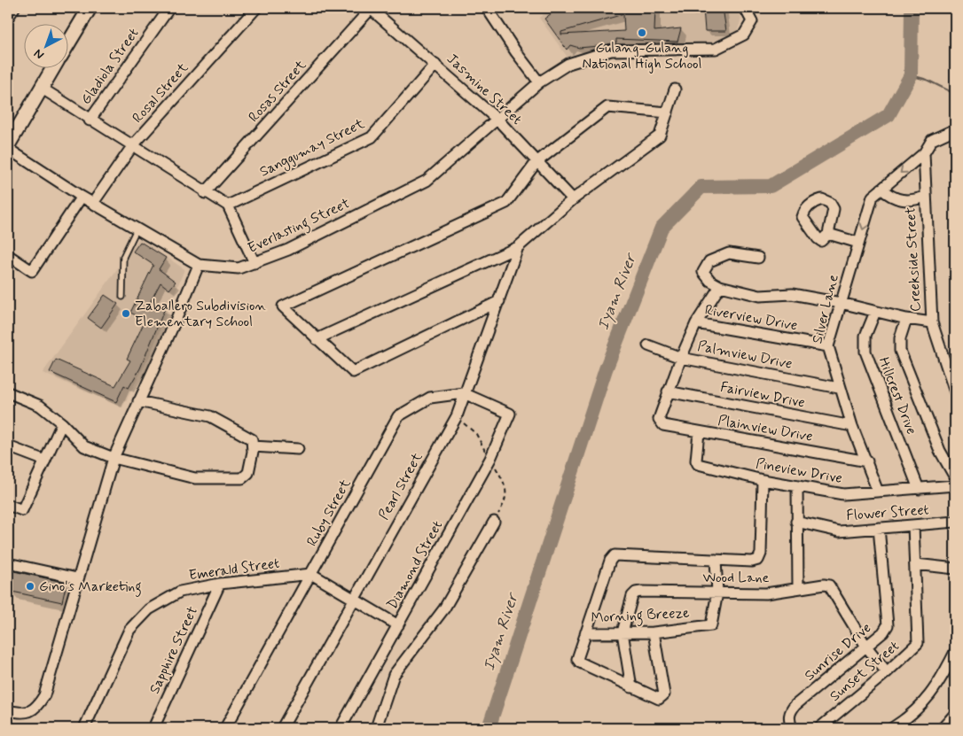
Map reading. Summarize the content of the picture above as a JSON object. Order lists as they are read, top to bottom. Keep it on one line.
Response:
{"streets":{"street":["Gladiola Street","Jasmine Street","Rosas Street","Rosal Street","Sanggumay Street","Everlasting Street","Creekside Street","Silver Lane","Riverview Drive","Palmview Drive","Fairview Drive","Hillcrest Drive","Plainview Drive","Pineview Drive","Pearl Street","Ruby Street","Flower Street","Diamond Street","Emerald Street","Wood Lane","Morning Breeze","Sapphire Street","Sunrise Drive","Sunset Street"]},"crossings":[["Jasmine Street","Rosas Street"],["Jasmine Street","Sanggumay Street"],["Jasmine Street","Everlasting Street"],["Rosal Street","Everlasting Street"],["Creekside Street","Silver Lane"],["Silver Lane","Riverview Drive"],["Silver Lane","Palmview Drive"],["Silver Lane","Fairview Drive"],["Silver Lane","Plainview Drive"],["Silver Lane","Pineview Drive"],["Fairview Drive","Plainview Drive"],["Hillcrest Drive","Pineview Drive"],["Plainview Drive","Pineview Drive"],["Pearl Street","Ruby Street"],["Pearl Street","Diamond Street"],["Ruby Street","Diamond Street"],["Ruby Street","Emerald Street"],["Flower Street","Sunrise Drive"],["Flower Street","Sunset Street"],["Emerald Street","Sapphire Street"],["Wood Lane","Morning Breeze"],["Wood Lane","Sunrise Drive"],["Wood Lane","Sunset Street"]],"water":["Iyam River"],"places":["Gulang-Gulang National High School","Zaballero Subdivision Elementary School","Gino's Marketing"],"north":"bottom left"}
